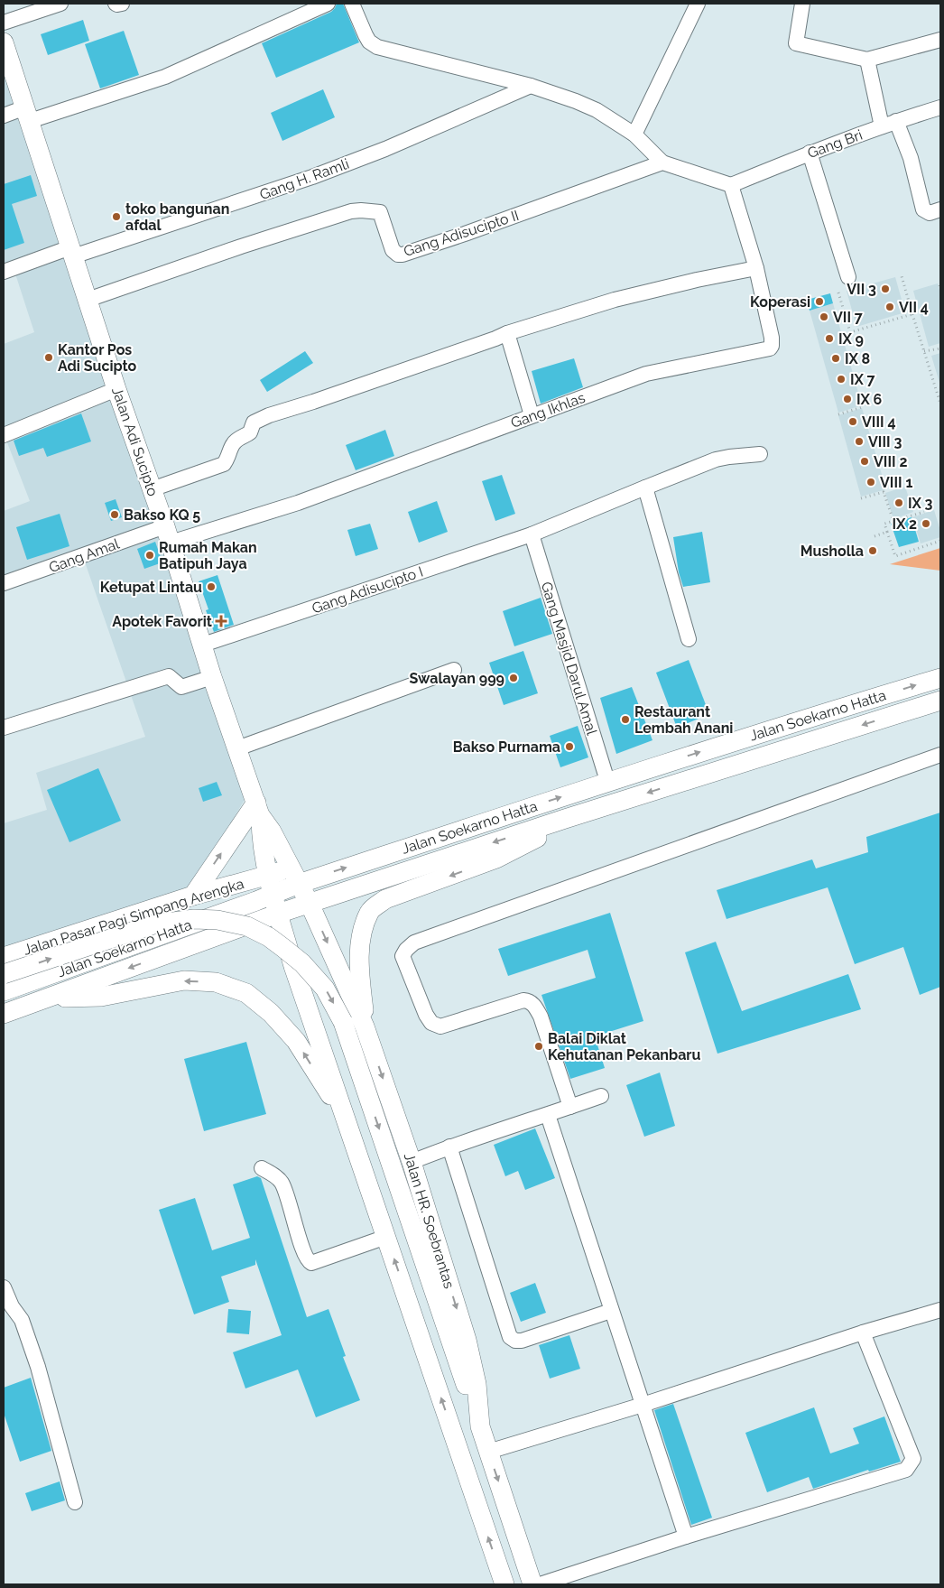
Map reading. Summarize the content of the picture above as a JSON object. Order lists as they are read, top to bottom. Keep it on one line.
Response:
{"streets":{"main road":["Jalan Adi Sucipto","Jalan Soekarno Hatta","Jalan Pasar Pagi Simpang Arengka","Jalan HR. Soebrantas"],"street":["Gang Bri","Gang H. Ramli","Gang Adisucipto II","Gang Ikhlas","Gang Amal","Gang Adisucipto I","Gang Masjid Darul Amal"]},"crossings":[["Gang Bri","Gang Ikhlas"],["Gang H. Ramli","Jalan Adi Sucipto"],["Gang Adisucipto II","Jalan Adi Sucipto"],["Gang Ikhlas","Jalan Adi Sucipto"],["Gang Ikhlas","Gang Amal"],["Jalan Adi Sucipto","Gang Amal"],["Jalan Adi Sucipto","Gang Adisucipto I"],["Jalan Adi Sucipto","Jalan Soekarno Hatta"],["Jalan Adi Sucipto","Jalan Pasar Pagi Simpang Arengka"],["Jalan Adi Sucipto","Jalan HR. Soebrantas"],["Gang Adisucipto I","Gang Masjid Darul Amal"],["Gang Masjid Darul Amal","Jalan Soekarno Hatta"],["Jalan Soekarno Hatta","Jalan Pasar Pagi Simpang Arengka"],["Jalan Soekarno Hatta","Jalan HR. Soebrantas"]],"places":{"other":["toko bangunan afdal","VII 3","Koperasi","VII 4","VII 7","IX 9","Kantor Pos Adi Sucipto","IX 8","IX 7","IX 6","VIII 4","VIII 3","VIII 2","VIII 1","IX 3","Bakso KQ 5","IX 2","Musholla","Rumah Makan Batipuh Jaya","Ketupat Lintau","Swalayan 999","Restaurant Lembah Anani","Bakso Purnama","Balai Diklat Kehutanan Pekanbaru"],"health":["Apotek Favorit"]}}
